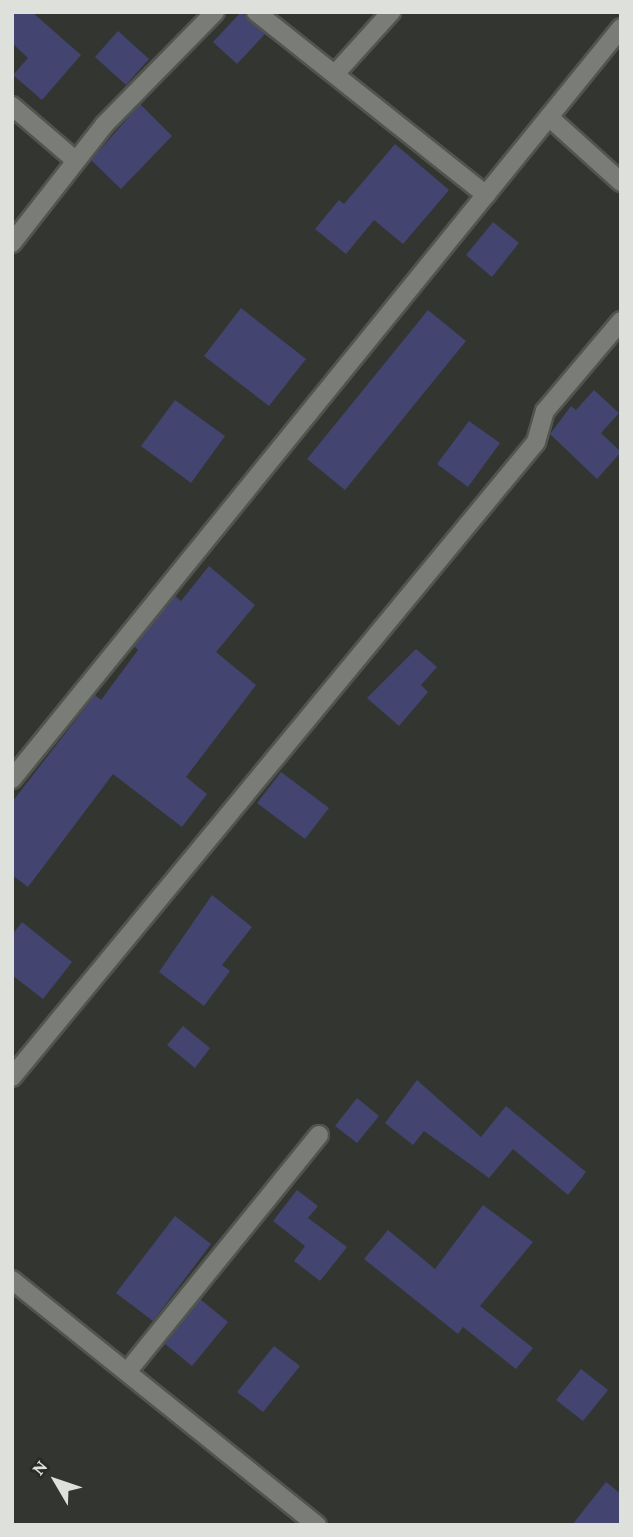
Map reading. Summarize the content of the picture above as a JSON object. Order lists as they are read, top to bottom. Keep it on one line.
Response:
{"north":"top left"}
